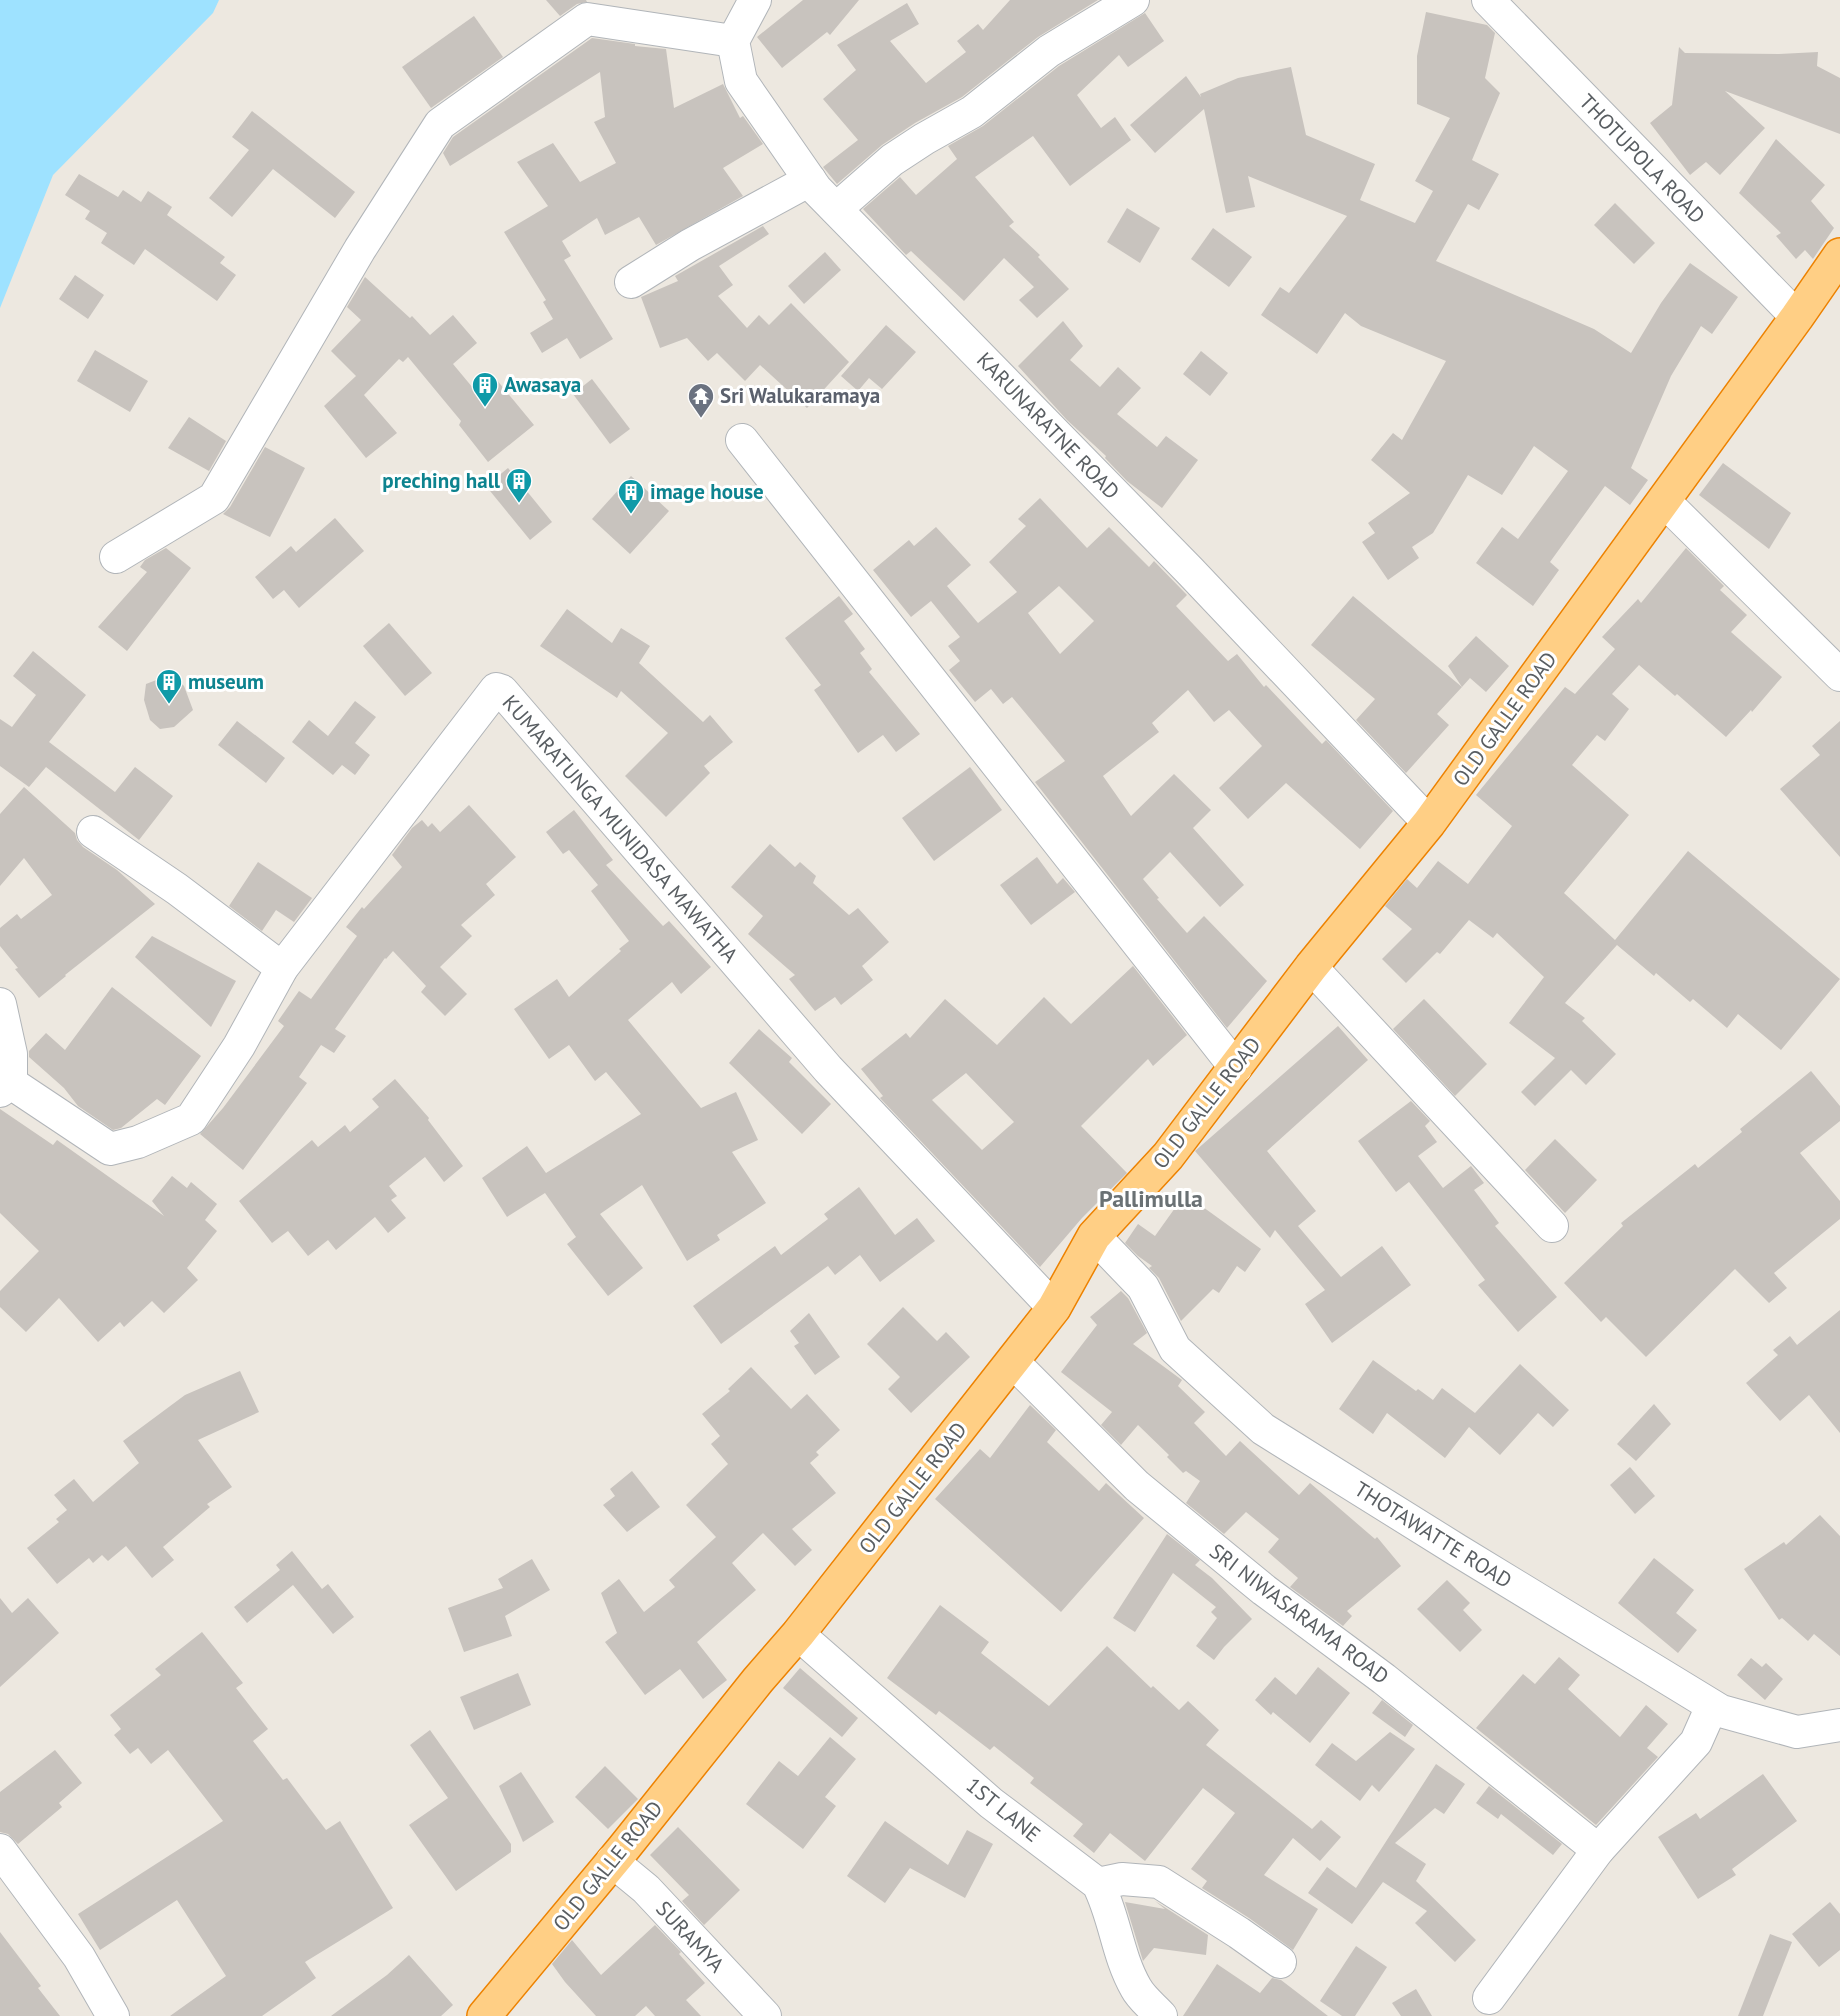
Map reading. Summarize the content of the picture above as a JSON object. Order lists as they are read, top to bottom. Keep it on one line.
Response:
{"streets":{"highway":["OLD GALLE ROAD"],"street":["THOTUPOLA ROAD","KARUNARATNE ROAD","KUMARATUNGA MUNIDASA MAWATHA","THOTAWATTE ROAD","SRI NIWASARAMA ROAD","1ST LANE","SURAMYA"]},"crossings":[["THOTUPOLA ROAD","OLD GALLE ROAD"],["KARUNARATNE ROAD","OLD GALLE ROAD"],["OLD GALLE ROAD","KUMARATUNGA MUNIDASA MAWATHA"],["OLD GALLE ROAD","THOTAWATTE ROAD"],["OLD GALLE ROAD","SRI NIWASARAMA ROAD"],["OLD GALLE ROAD","1ST LANE"],["OLD GALLE ROAD","SURAMYA"]],"districts":["Pallimulla"],"places":{"building":["Awasaya","preching hall","image house","museum"],"temple":["Sri Walukaramaya"]}}
